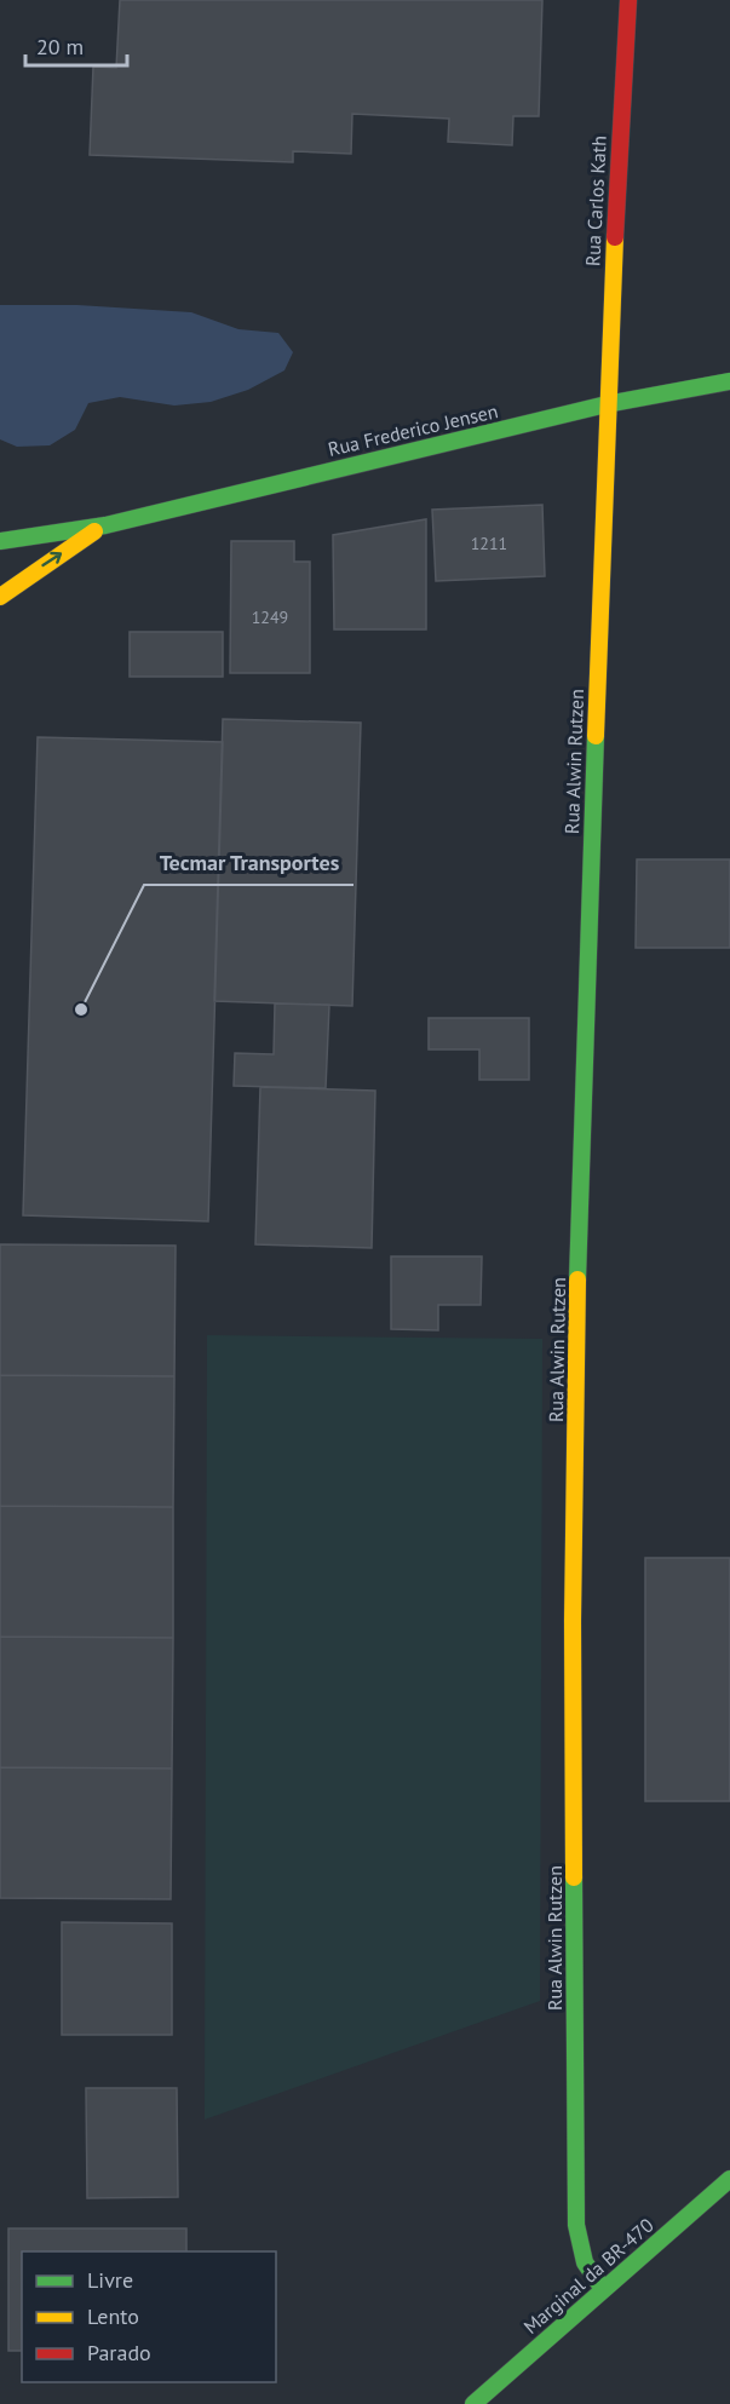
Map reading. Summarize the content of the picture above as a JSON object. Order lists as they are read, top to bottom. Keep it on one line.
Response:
{"streets":{"main road":["Rua Carlos Kath","Rua Frederico Jensen","Rua Alwin Rutzen","Marginal da BR-470"]},"crossings":[["Rua Carlos Kath","Rua Frederico Jensen"],["Rua Carlos Kath","Rua Alwin Rutzen"],["Rua Frederico Jensen","Rua Alwin Rutzen"],["Rua Alwin Rutzen","Marginal da BR-470"]],"places":["Tecmar Transportes"],"house_numbers":["1211","1249"],"legend":["Livre","Lento","Parado"],"scale_bar":"20 m"}
